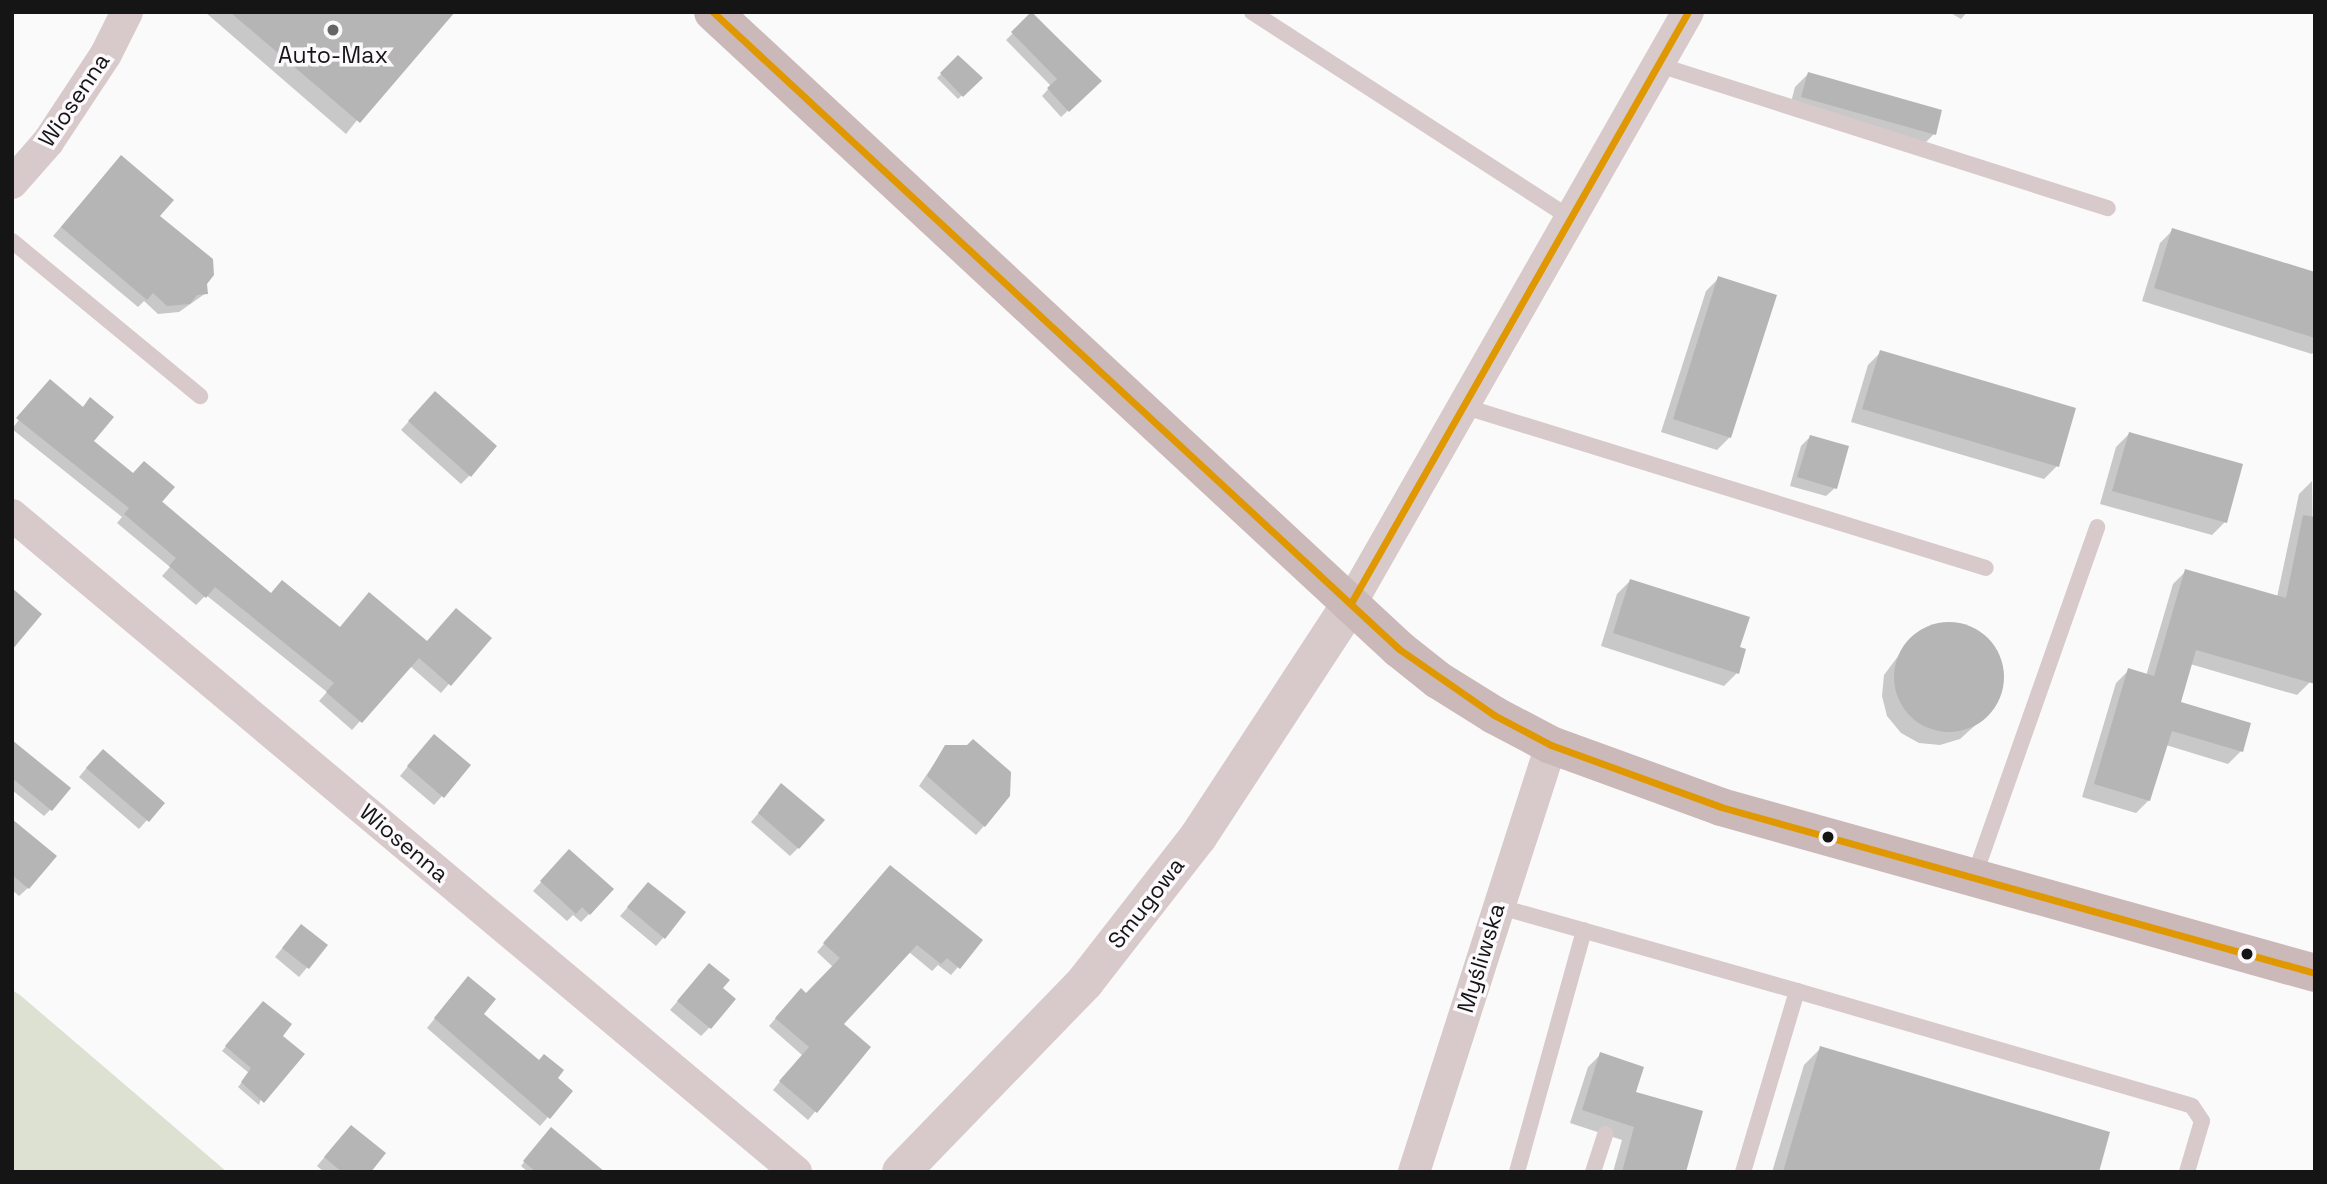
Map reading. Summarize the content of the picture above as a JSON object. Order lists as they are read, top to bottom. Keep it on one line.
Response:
{"streets":{"street":["Wiosenna","Smugowa","Myśliwska"]},"places":["Auto-Max"]}
